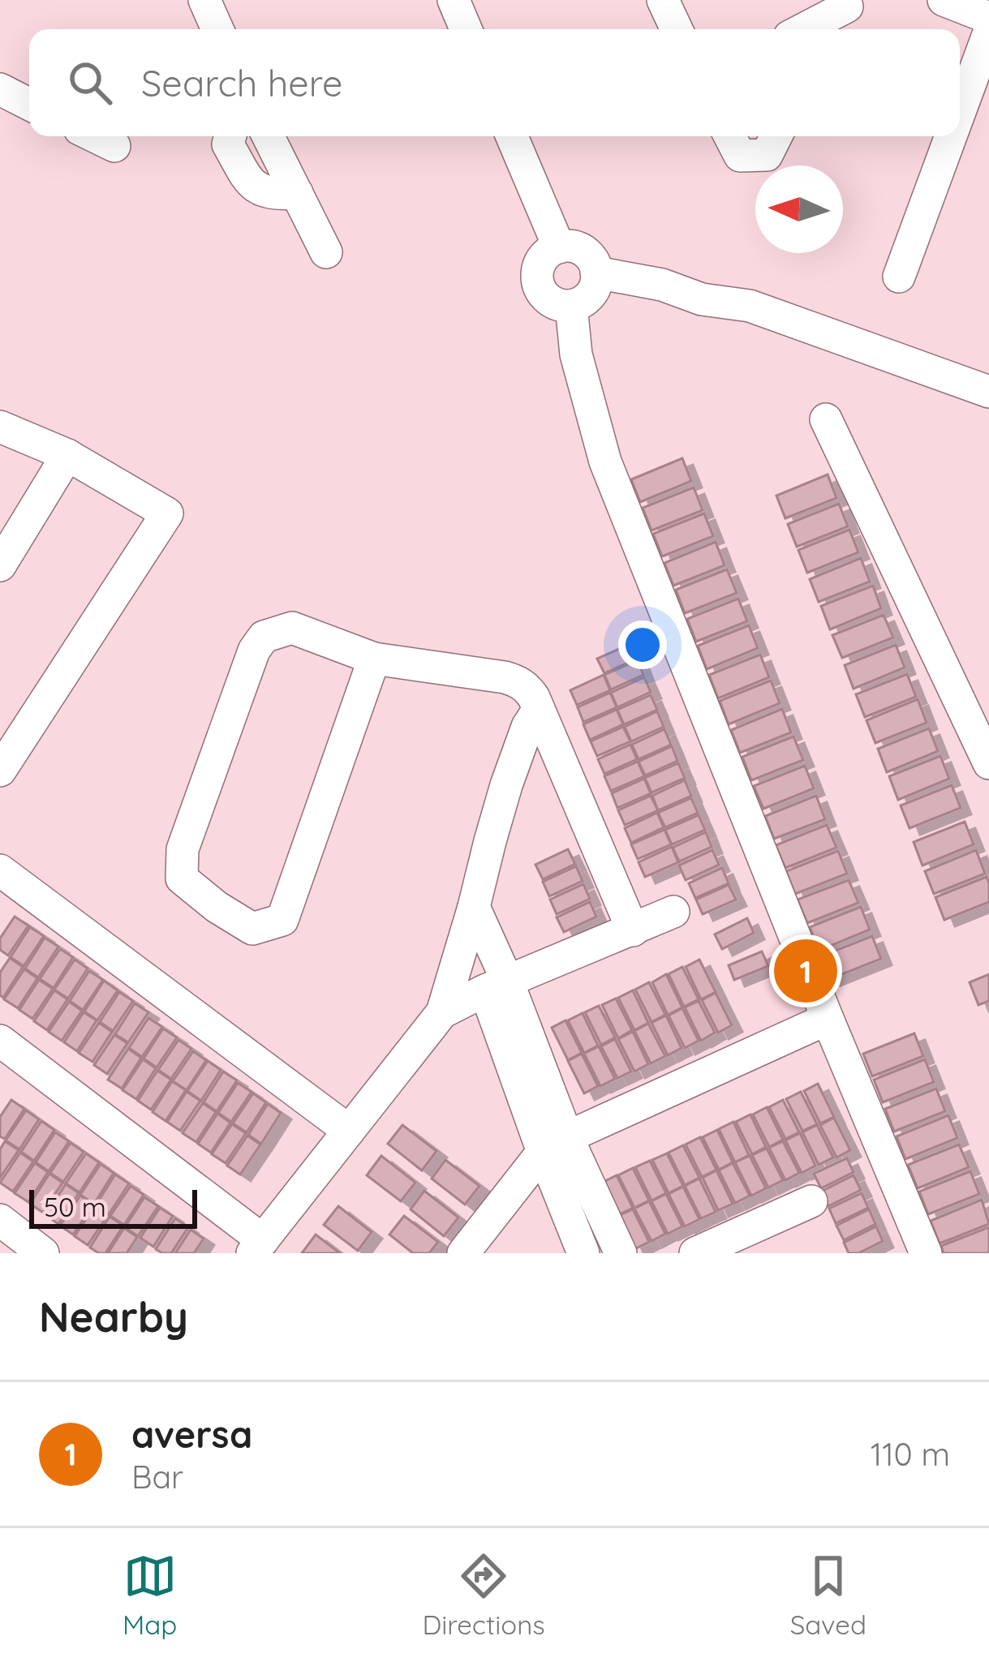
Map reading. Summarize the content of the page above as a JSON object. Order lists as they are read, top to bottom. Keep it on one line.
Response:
{"scale_bar":"50 m","north":"left","page":{"search":"Search here","pins":"1","scale":"50 m","heading":"Nearby","list":[{"mark":"1","name":"aversa","note":"Bar","value":"110 m"}],"nav":["Map","Directions","Saved"]}}
